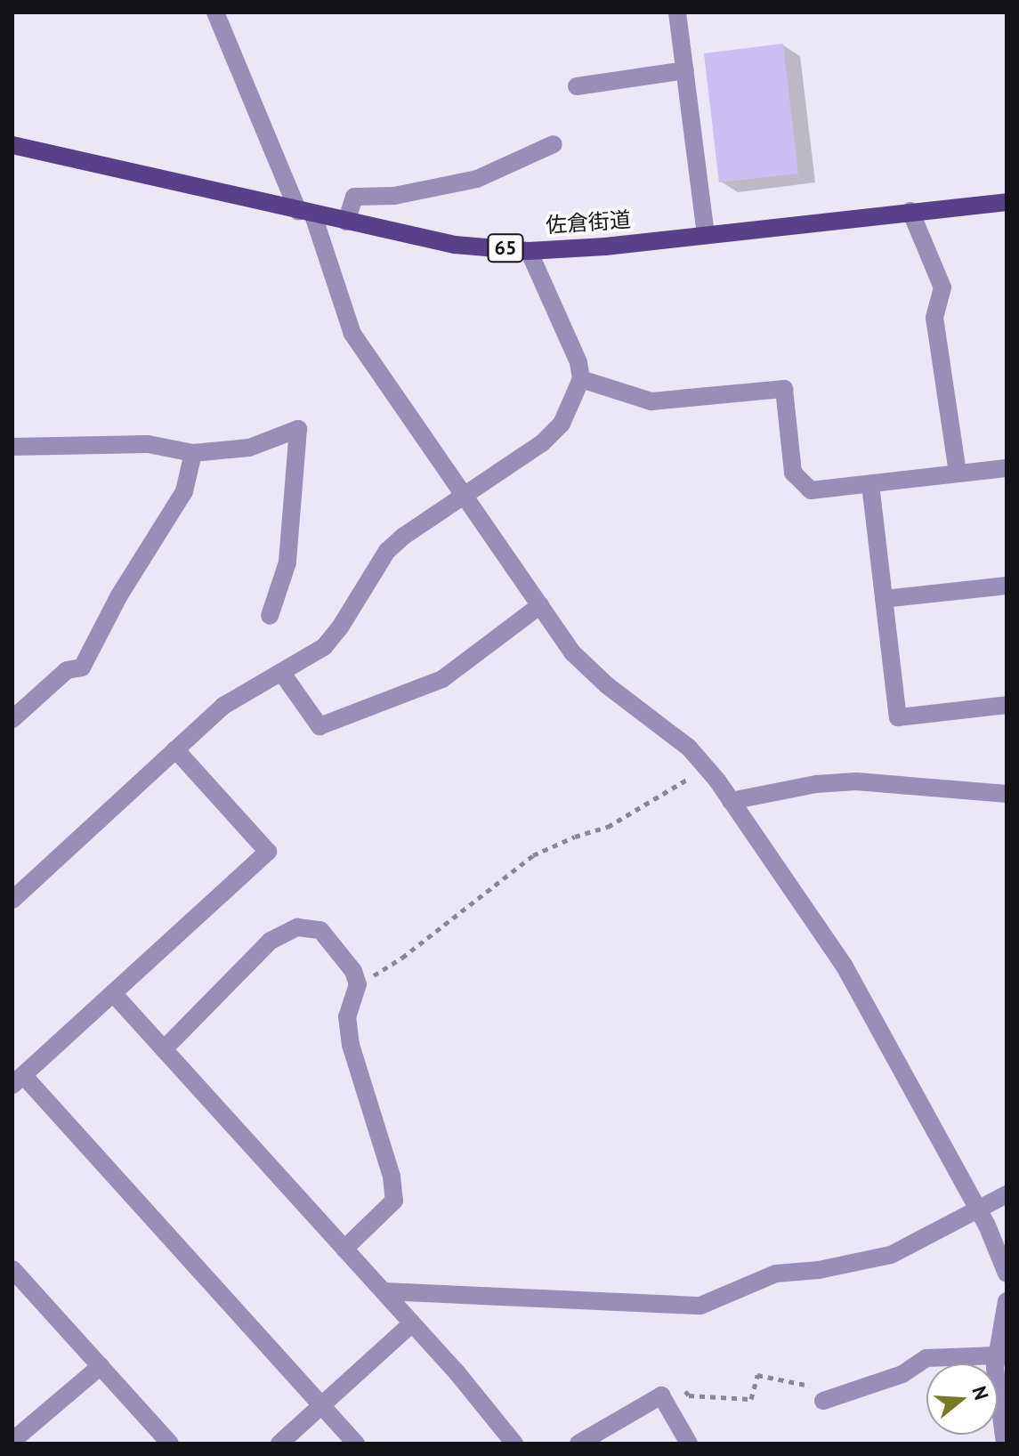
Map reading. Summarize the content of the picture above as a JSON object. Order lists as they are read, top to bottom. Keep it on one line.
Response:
{"streets":{"main road":["佐倉街道","65"]},"north":"right"}
